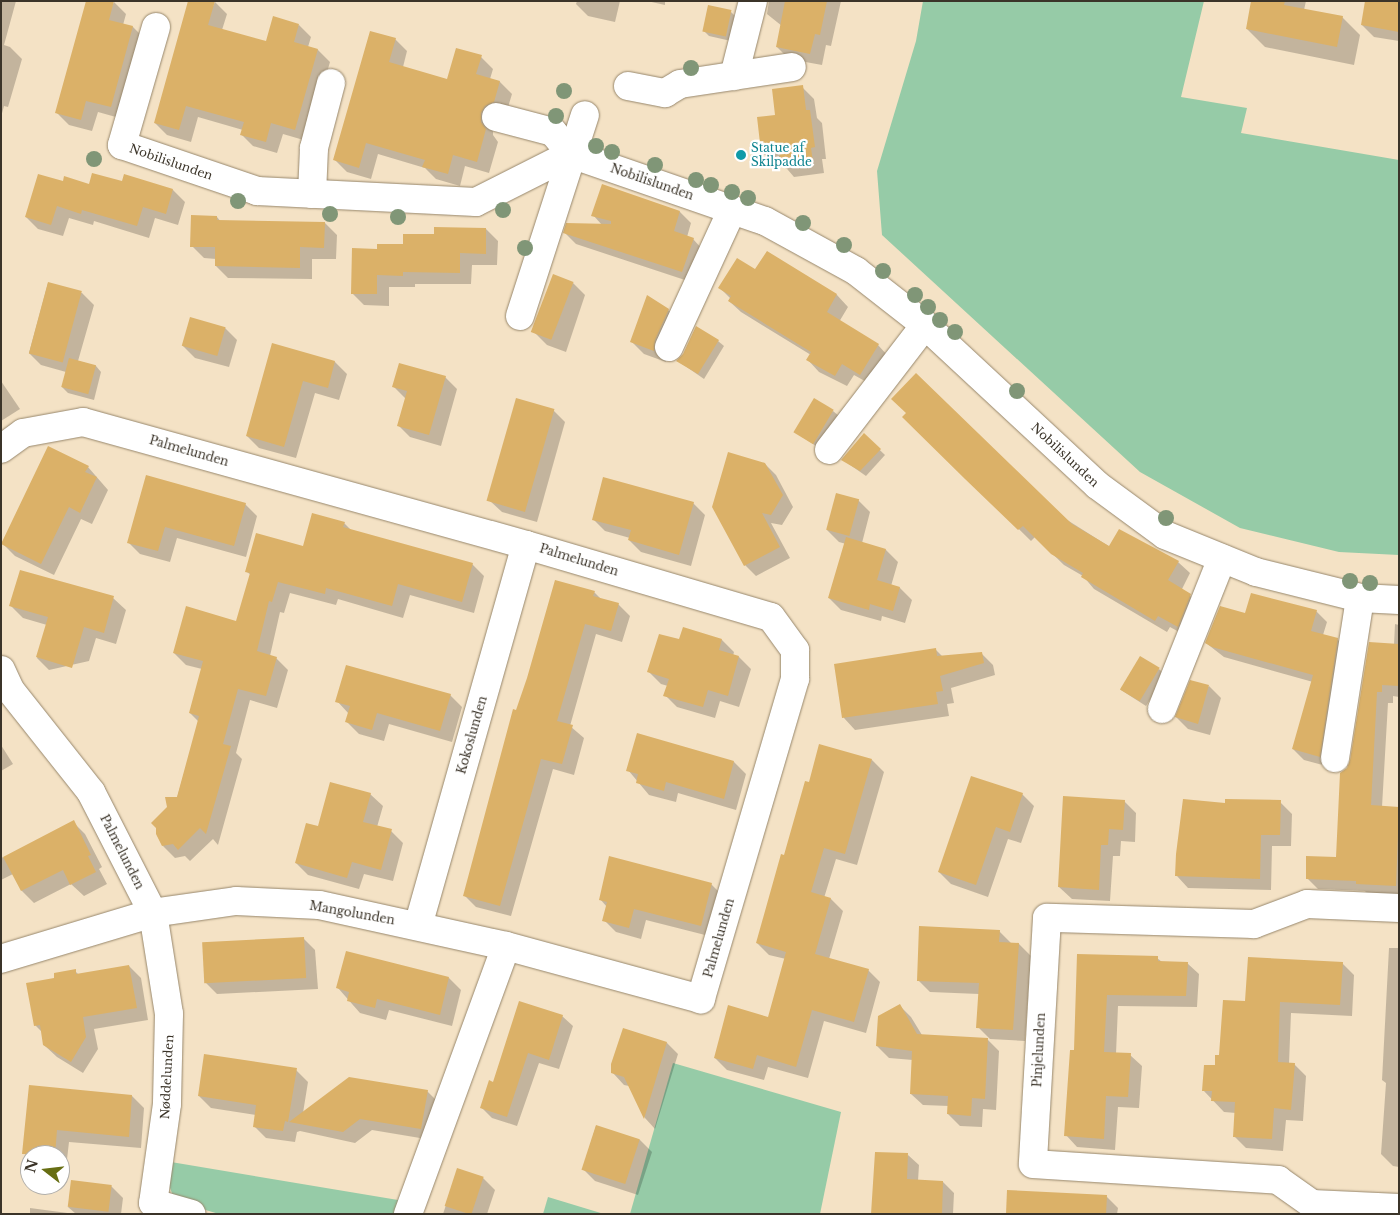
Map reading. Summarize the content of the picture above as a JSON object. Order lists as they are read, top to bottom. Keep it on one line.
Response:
{"streets":{"street":["Nobilislunden","Palmelunden","Kokoslunden","Mangolunden","Pinjelunden","Nøddelunden"]},"crossings":[["Palmelunden","Kokoslunden"],["Palmelunden","Mangolunden"],["Palmelunden","Nøddelunden"],["Kokoslunden","Mangolunden"],["Mangolunden","Nøddelunden"]],"places":["Statue af Skilpadde"],"north":"left"}
